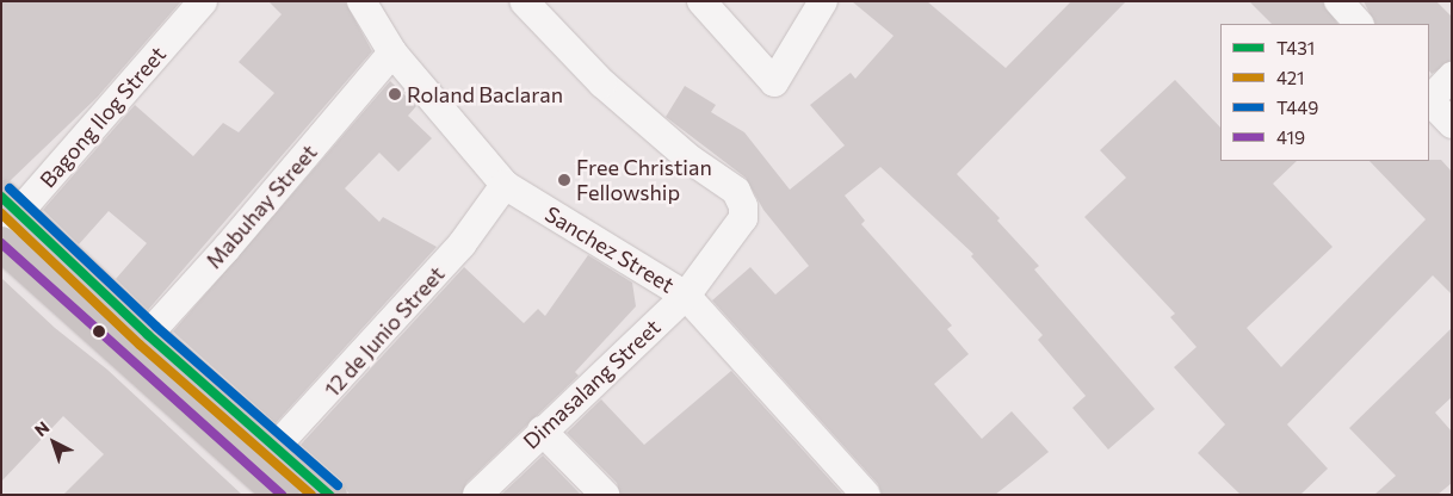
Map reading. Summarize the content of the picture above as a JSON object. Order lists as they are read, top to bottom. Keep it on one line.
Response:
{"streets":{"street":["Bagong Ilog Street","Mabuhay Street","Sanchez Street","12 de Junio Street","Dimasalang Street"]},"crossings":[["Mabuhay Street","Sanchez Street"],["Sanchez Street","12 de Junio Street"],["Sanchez Street","Dimasalang Street"]],"places":["Roland Baclaran","Free Christian Fellowship"],"lines":["transit line T449","transit line T431","transit line 421","transit line 419"],"legend":["T431","421","T449","419"],"north":"top left"}
